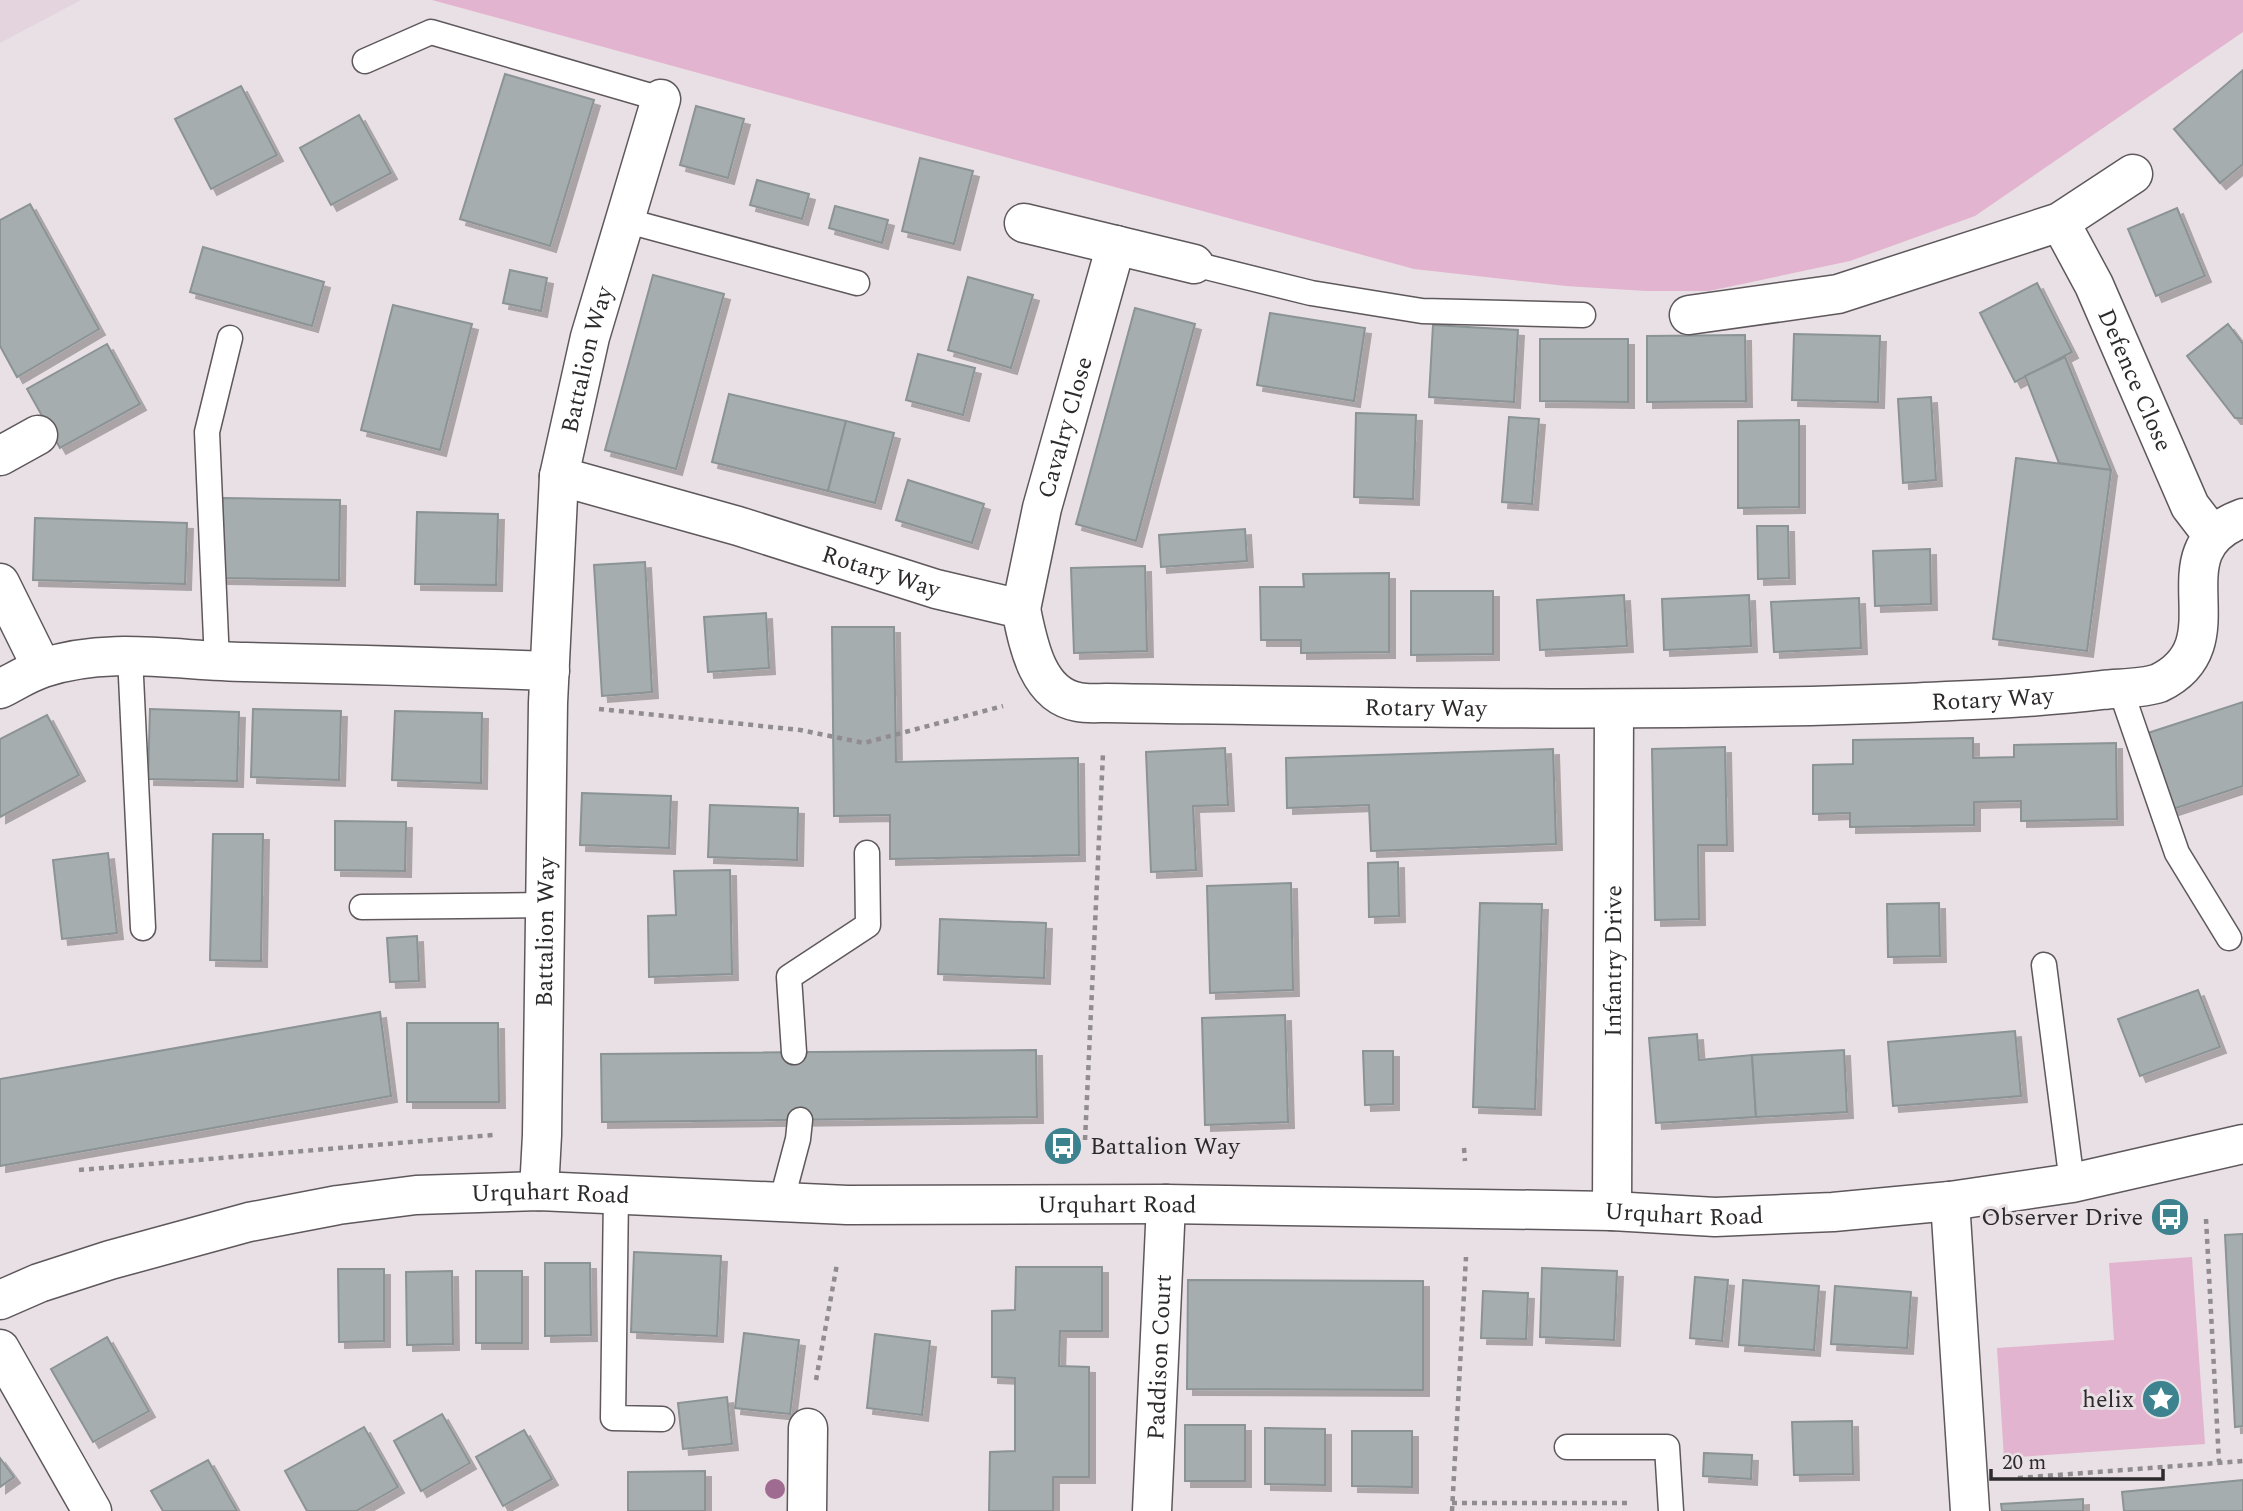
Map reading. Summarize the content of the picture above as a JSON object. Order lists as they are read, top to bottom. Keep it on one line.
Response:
{"streets":{"street":["Battalion Way","Defence Close","Cavalry Close","Rotary Way","Infantry Drive","Urquhart Road","Paddison Court"]},"crossings":[["Battalion Way","Rotary Way"],["Battalion Way","Urquhart Road"],["Defence Close","Rotary Way"],["Cavalry Close","Rotary Way"],["Rotary Way","Infantry Drive"],["Infantry Drive","Urquhart Road"],["Urquhart Road","Paddison Court"]],"places":{"bus stop":["Battalion Way","Observer Drive"],"place":["helix"]},"scale_bar":"20 m"}
